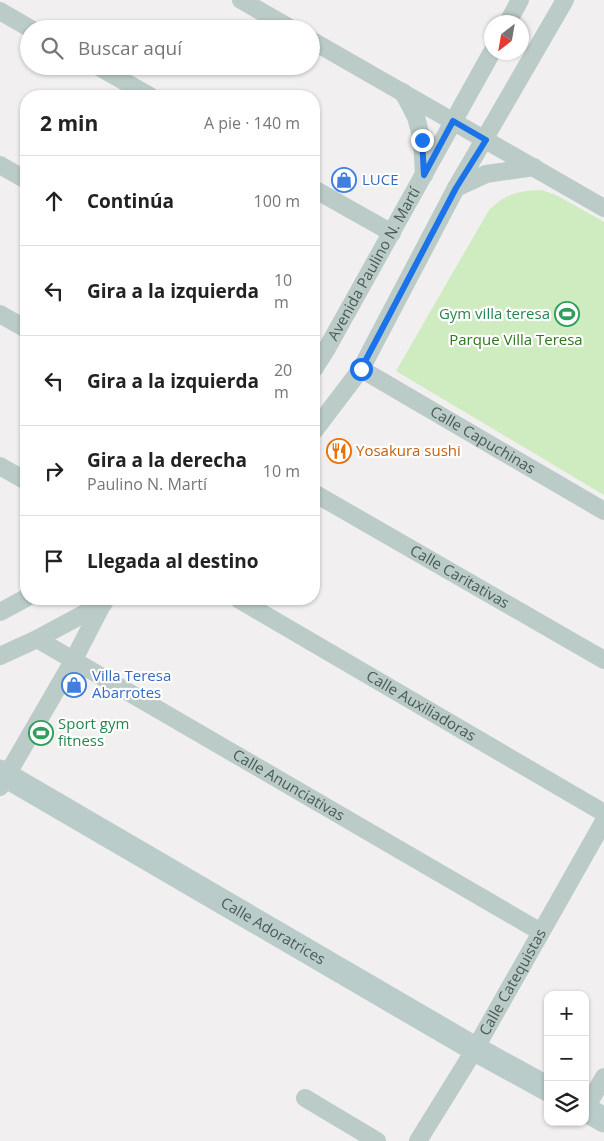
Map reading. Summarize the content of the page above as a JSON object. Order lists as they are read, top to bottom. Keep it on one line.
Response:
{"streets":{"street":["Avenida Paulino N. Martí","Calle Capuchinas","Calle Caritativas","Calle Auxiliadoras","Calle Anunciativas","Calle Adoratrices","Calle Catequistas"]},"crossings":[["Calle Anunciativas","Calle Catequistas"],["Calle Adoratrices","Calle Catequistas"]],"parks":["Parque Villa Teresa"],"places":{"shop":["LUCE","Villa Teresa Abarrotes"],"sports":["Gym villa teresa","Sport gym fitness"],"restaurant":["Yosakura sushi"]},"north":"bottom left","page":{"search":"Buscar aquí","heading":["2 min","A pie · 140 m"],"list":[["Continúa","100 m"],["Gira a la izquierda","10 m"],["Gira a la izquierda","20 m"],["Gira a la derecha","Paulino N. Martí","10 m"],"Llegada al destino"],"map_buttons":["+","−"]}}
